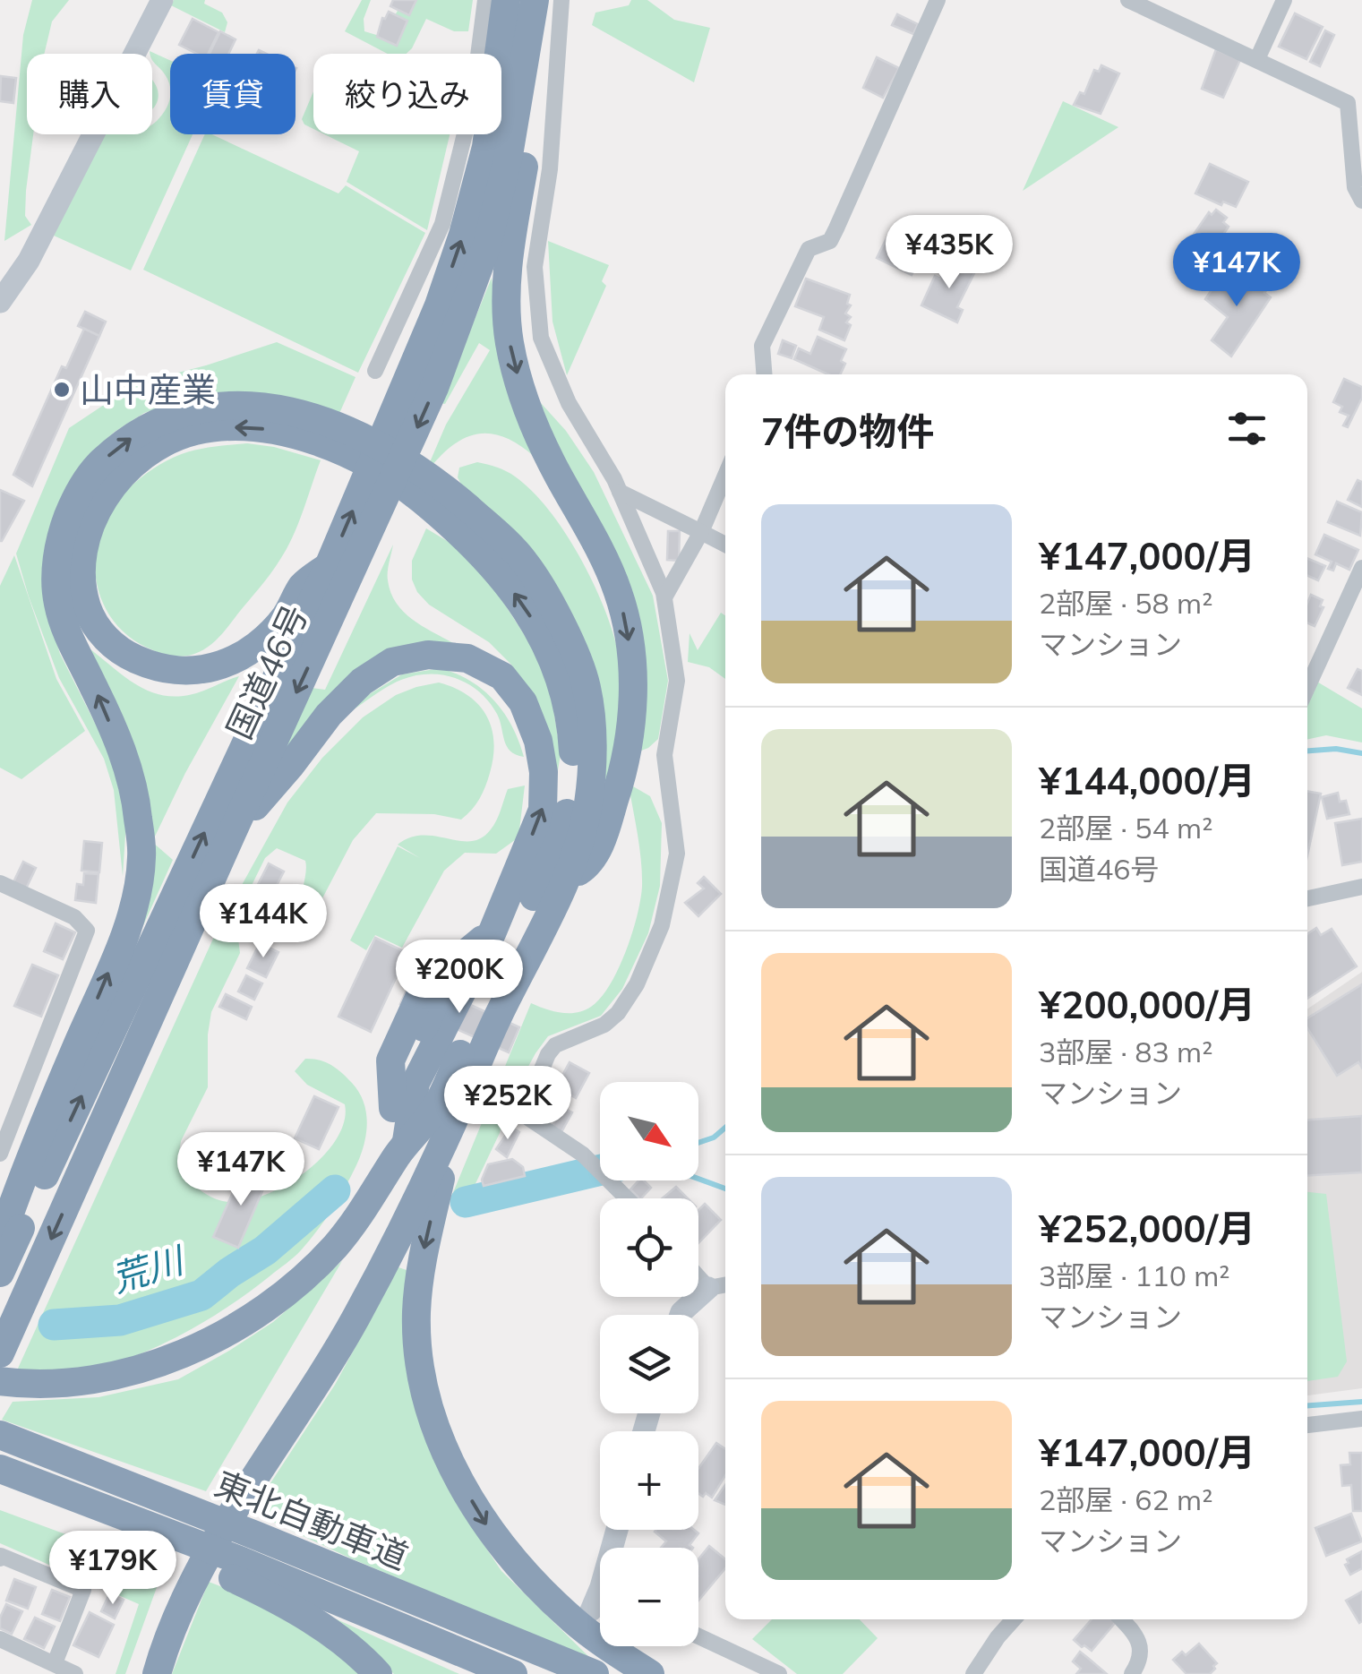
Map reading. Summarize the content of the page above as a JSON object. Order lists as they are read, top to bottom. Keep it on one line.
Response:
{"streets":{"highway":["国道46号","東北自動車道"]},"water":["荒川"],"places":["山中産業"],"north":"bottom right","page":{"chip":["購入","賃貸","絞り込み"],"price":["¥435K","¥147K","¥144K","¥200K","¥252K","¥147K","¥179K"],"heading":"7件の物件","list":[{"name":"¥147,000/月","note":"2部屋 · 58 m² · マンション"},{"name":"¥144,000/月","note":"2部屋 · 54 m² · 国道46号"},{"name":"¥200,000/月","note":"3部屋 · 83 m² · マンション"},{"name":"¥252,000/月","note":"3部屋 · 110 m² · マンション"},{"name":"¥147,000/月","note":"2部屋 · 62 m² · マンション"}],"map_buttons":["+","−"]}}
